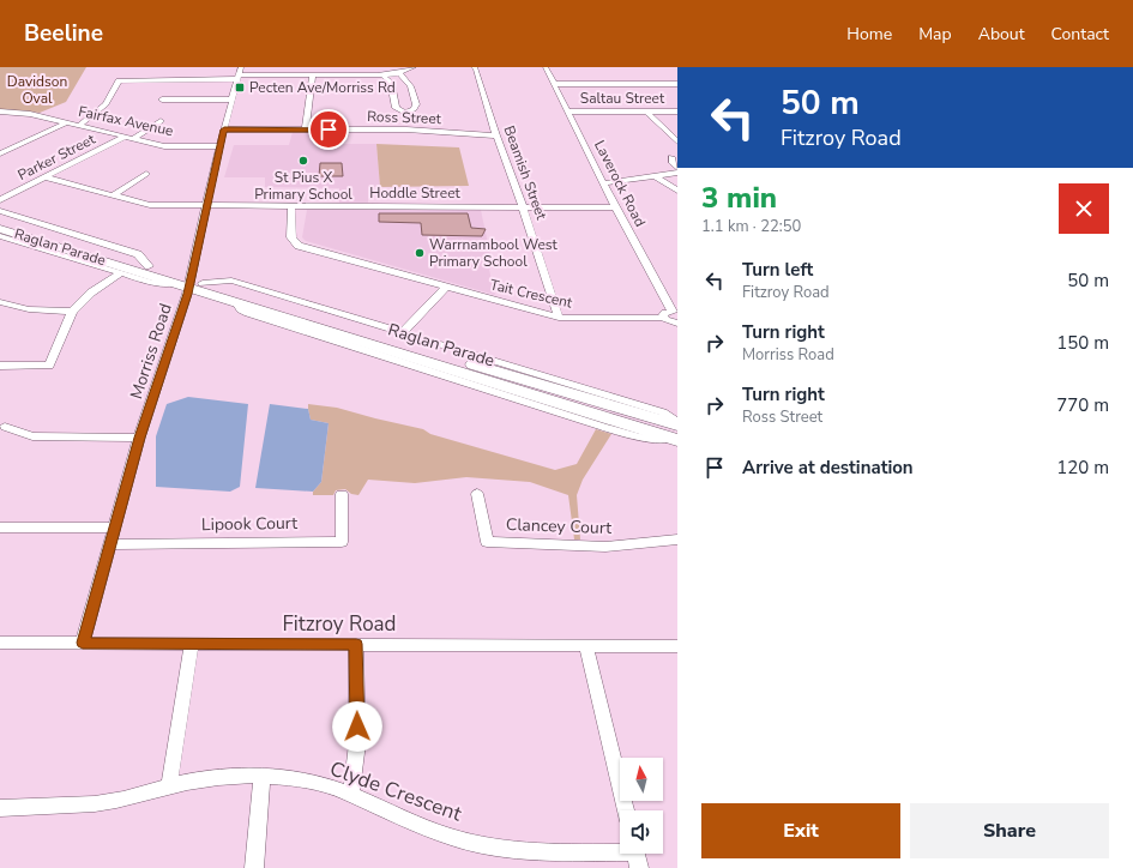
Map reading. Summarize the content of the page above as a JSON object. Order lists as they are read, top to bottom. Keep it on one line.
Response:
{"streets":{"highway":["Raglan Parade"],"street":["Saltau Street","Ross Street","Fairfax Avenue","Parker Street","Beamish Street","Laverock Road","Hoddle Street","Tait Crescent","Morriss Road","Lipook Court","Clancey Court","Fitzroy Road","Clyde Crescent"]},"crossings":[["Saltau Street","Laverock Road"],["Ross Street","Beamish Street"],["Ross Street","Morriss Road"],["Fairfax Avenue","Parker Street"],["Fairfax Avenue","Morriss Road"],["Parker Street","Hoddle Street"],["Beamish Street","Hoddle Street"],["Beamish Street","Tait Crescent"],["Laverock Road","Hoddle Street"],["Hoddle Street","Tait Crescent"],["Hoddle Street","Morriss Road"],["Raglan Parade","Morriss Road"],["Morriss Road","Lipook Court"],["Morriss Road","Fitzroy Road"]],"parks":["Davidson Oval"],"places":{"transit":["Pecten Ave/Morriss Rd"],"other":["St Pius X Primary School","Warrnambool West Primary School"]},"north":"top","page":{"header":"Beeline","nav":["Home","Map","About","Contact"],"turn":["50 m","Fitzroy Road"],"heading":["3 min","1.1 km · 22:50"],"list":[{"name":"Turn left","note":"Fitzroy Road","value":"50 m"},{"name":"Turn right","note":"Morriss Road","value":"150 m"},{"name":"Turn right","note":"Ross Street","value":"770 m"},{"name":"Arrive at destination","value":"120 m"}],"buttons":["Exit","Share"]}}
